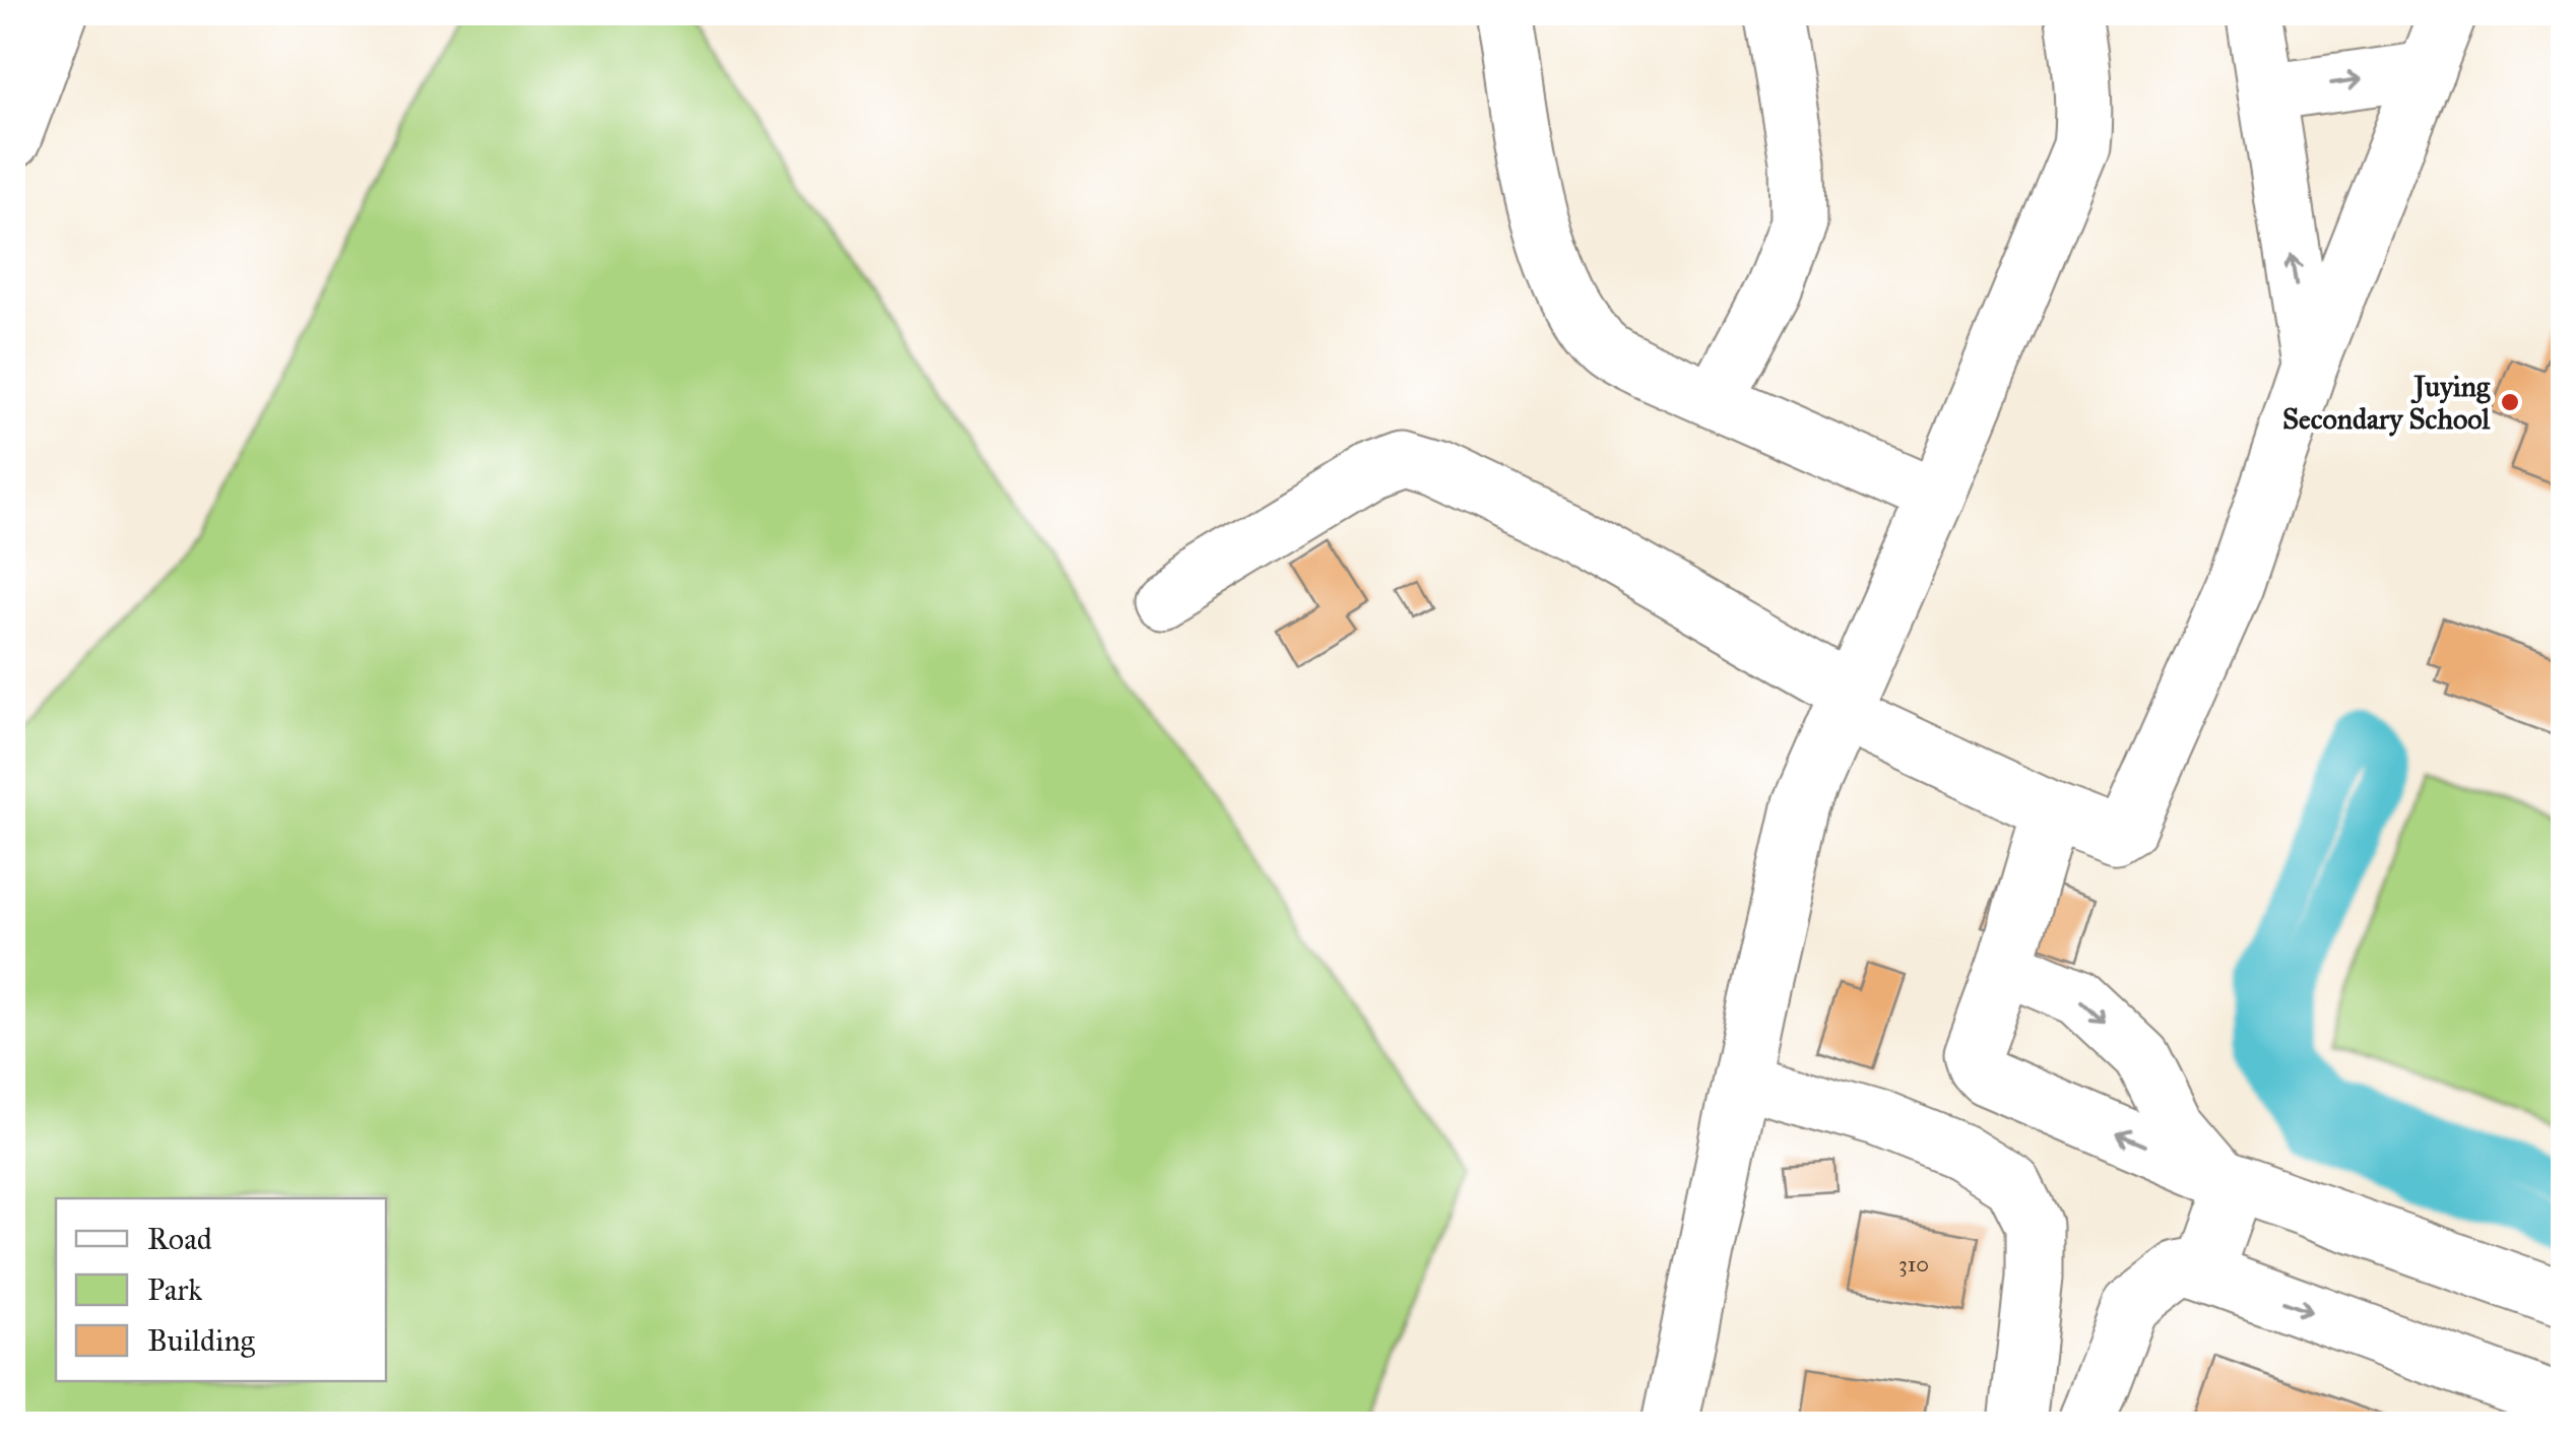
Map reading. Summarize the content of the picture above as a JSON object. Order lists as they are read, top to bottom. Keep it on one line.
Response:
{"places":["Juying Secondary School"],"house_numbers":["310"],"legend":["Road","Park","Building"]}
